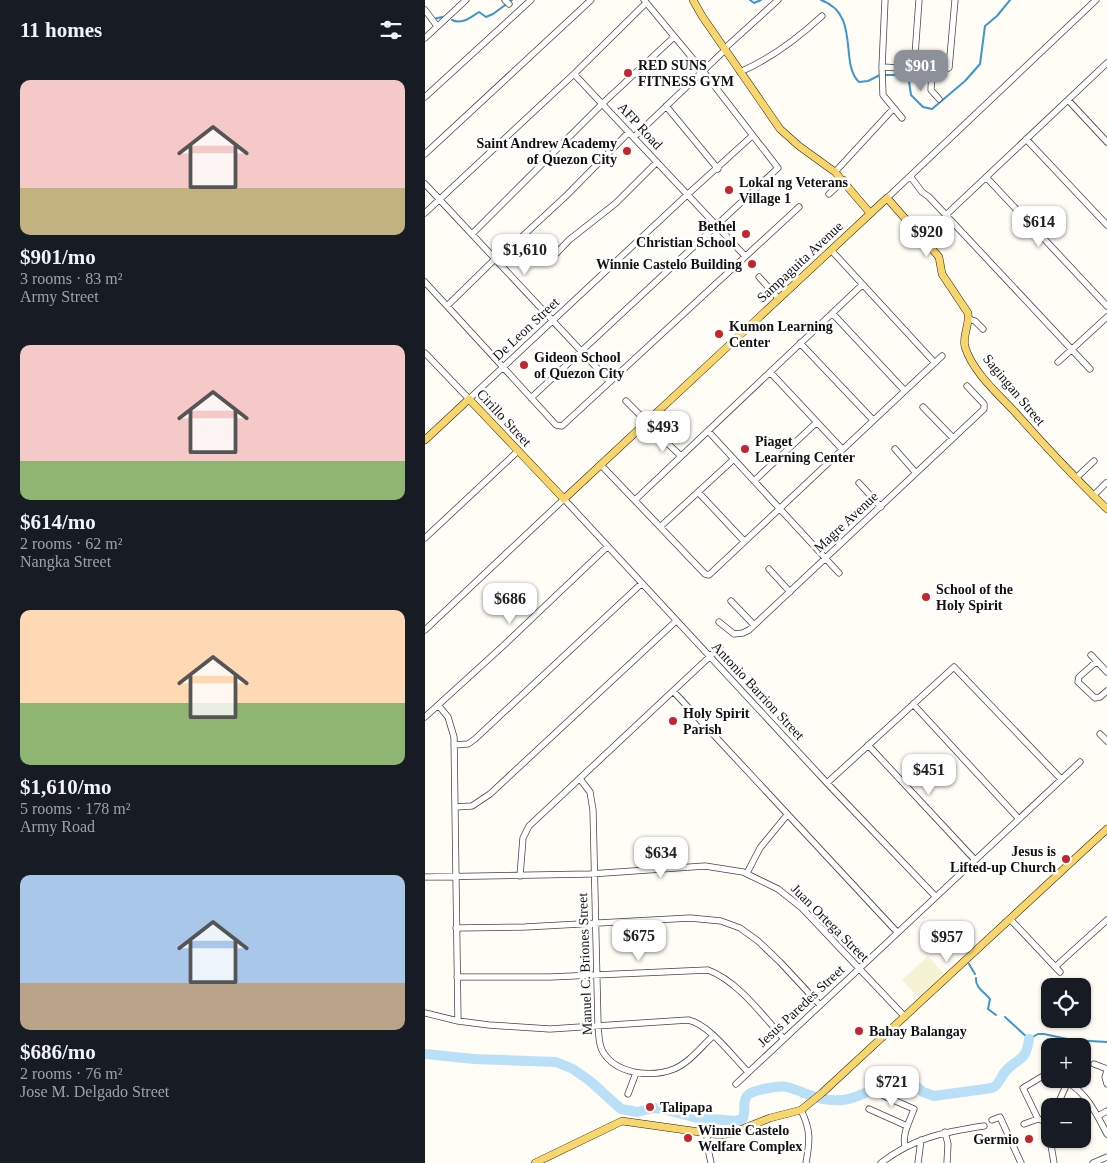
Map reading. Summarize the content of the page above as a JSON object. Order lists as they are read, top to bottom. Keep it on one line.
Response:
{"streets":{"main road":["Sampaguita Avenue","De Leon Street","Sagingan Street","Cirillo Street"],"street":["AFP Road","Magre Avenue","Antonio Barrion Street","Juan Ortega Street","Manuel C. Briones Street","Jesus Paredes Street"]},"crossings":[["AFP Road","De Leon Street"],["Sampaguita Avenue","Cirillo Street"],["Sampaguita Avenue","Antonio Barrion Street"],["De Leon Street","Cirillo Street"],["Cirillo Street","Antonio Barrion Street"],["Antonio Barrion Street","Jesus Paredes Street"],["Juan Ortega Street","Manuel C. Briones Street"],["Juan Ortega Street","Jesus Paredes Street"]],"places":["RED SUNS FITNESS GYM","Saint Andrew Academy of Quezon City","Lokal ng Veterans Village 1","Bethel Christian School","Winnie Castelo Building","Kumon Learning Center","Gideon School of Quezon City","Piaget Learning Center","School of the Holy Spirit","Holy Spirit Parish","Jesus is Lifted-up Church","Bahay Balangay","Talipapa","Winnie Castelo Welfare Complex","Germio"],"page":{"heading":"11 homes","price":["$901","$614","$920","$1,610","$493","$686","$451","$634","$675","$957","$721"],"list":[{"name":"$901/mo","note":"3 rooms · 83 m² · Army Street"},{"name":"$614/mo","note":"2 rooms · 62 m² · Nangka Street"},{"name":"$1,610/mo","note":"5 rooms · 178 m² · Army Road"},{"name":"$686/mo","note":"2 rooms · 76 m² · Jose M. Delgado Street"}],"map_buttons":["+","−"]}}
